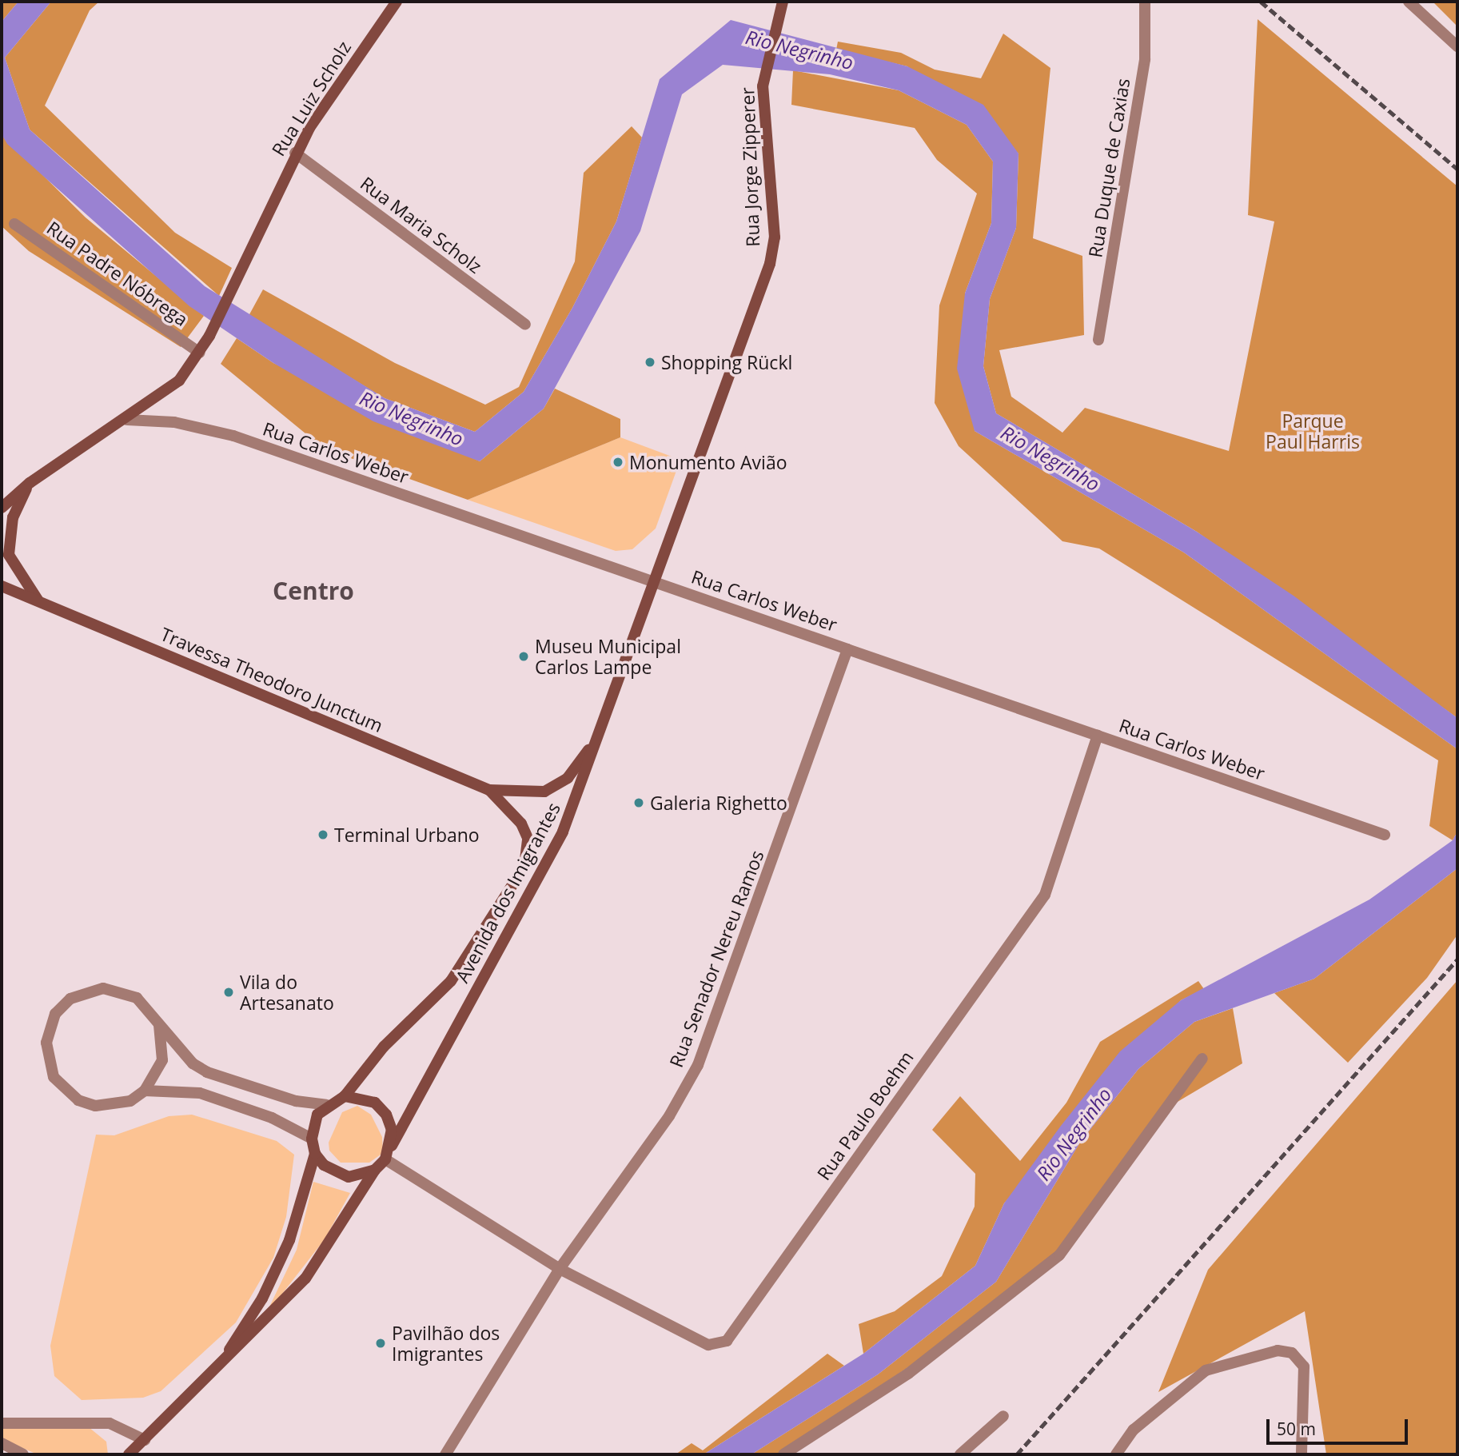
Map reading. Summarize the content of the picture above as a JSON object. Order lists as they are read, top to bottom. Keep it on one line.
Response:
{"streets":{"main road":["Rua Luiz Scholz","Rua Jorge Zipperer","Travessa Theodoro Junctum","Avenida dos Imigrantes"],"street":["Rua Duque de Caxias","Rua Maria Scholz","Rua Padre Nóbrega","Rua Carlos Weber","Rua Senador Nereu Ramos","Rua Paulo Boehm"]},"crossings":[["Rua Luiz Scholz","Rua Maria Scholz"],["Rua Luiz Scholz","Rua Padre Nóbrega"],["Rua Luiz Scholz","Rua Carlos Weber"],["Rua Jorge Zipperer","Rua Carlos Weber"],["Rua Jorge Zipperer","Avenida dos Imigrantes"],["Rua Carlos Weber","Avenida dos Imigrantes"],["Rua Carlos Weber","Rua Senador Nereu Ramos"],["Rua Carlos Weber","Rua Paulo Boehm"],["Travessa Theodoro Junctum","Avenida dos Imigrantes"],["Avenida dos Imigrantes","Rua Paulo Boehm"],["Rua Senador Nereu Ramos","Rua Paulo Boehm"]],"districts":["Centro"],"water":["Rio Negrinho"],"parks":["Parque Paul Harris"],"places":["Shopping Rückl","Monumento Avião","Museu Municipal Carlos Lampe","Galeria Righetto","Terminal Urbano","Vila do Artesanato","Pavilhão dos Imigrantes"],"scale_bar":"50 m"}
